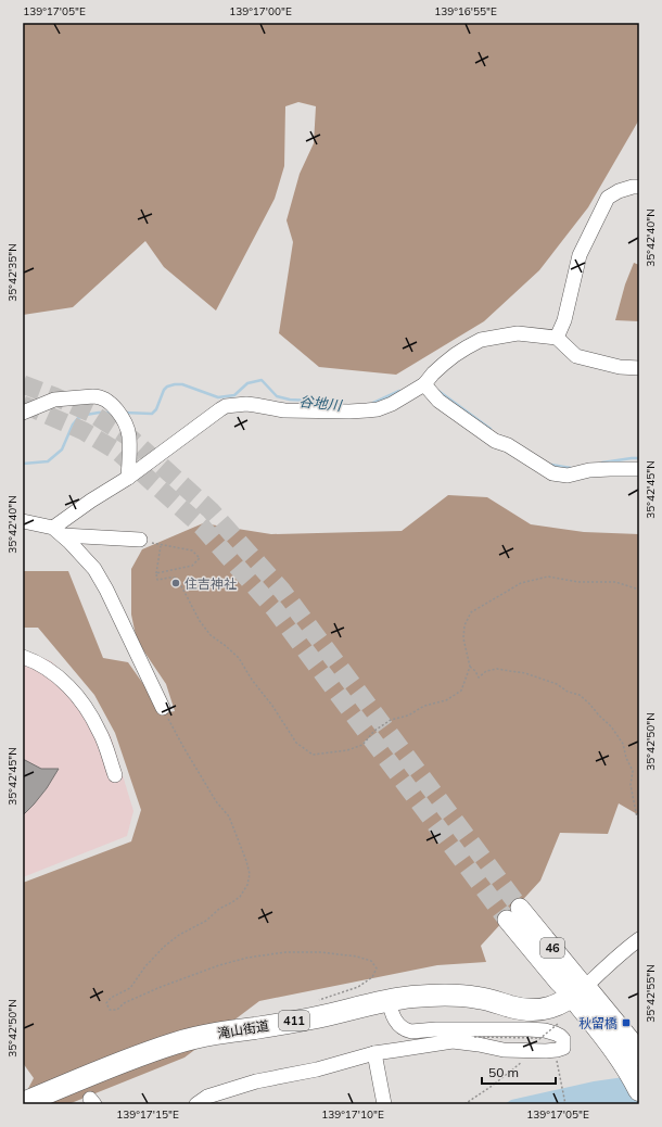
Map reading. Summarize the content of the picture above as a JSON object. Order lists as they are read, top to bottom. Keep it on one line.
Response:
{"streets":{"highway":["411","滝山街道"],"main road":["46"]},"crossings":[["46","滝山街道"]],"water":["谷地川"],"places":{"other":["住吉神社"],"transit":["秋留橋"]},"scale_bar":"50 m","coordinates":["139°17'05\"E","139°17'00\"E","139°16'55\"E","35°42'40\"N","35°42'35\"N","35°42'45\"N","35°42'50\"N","35°42'55\"N","139°17'15\"E","139°17'10\"E"]}
